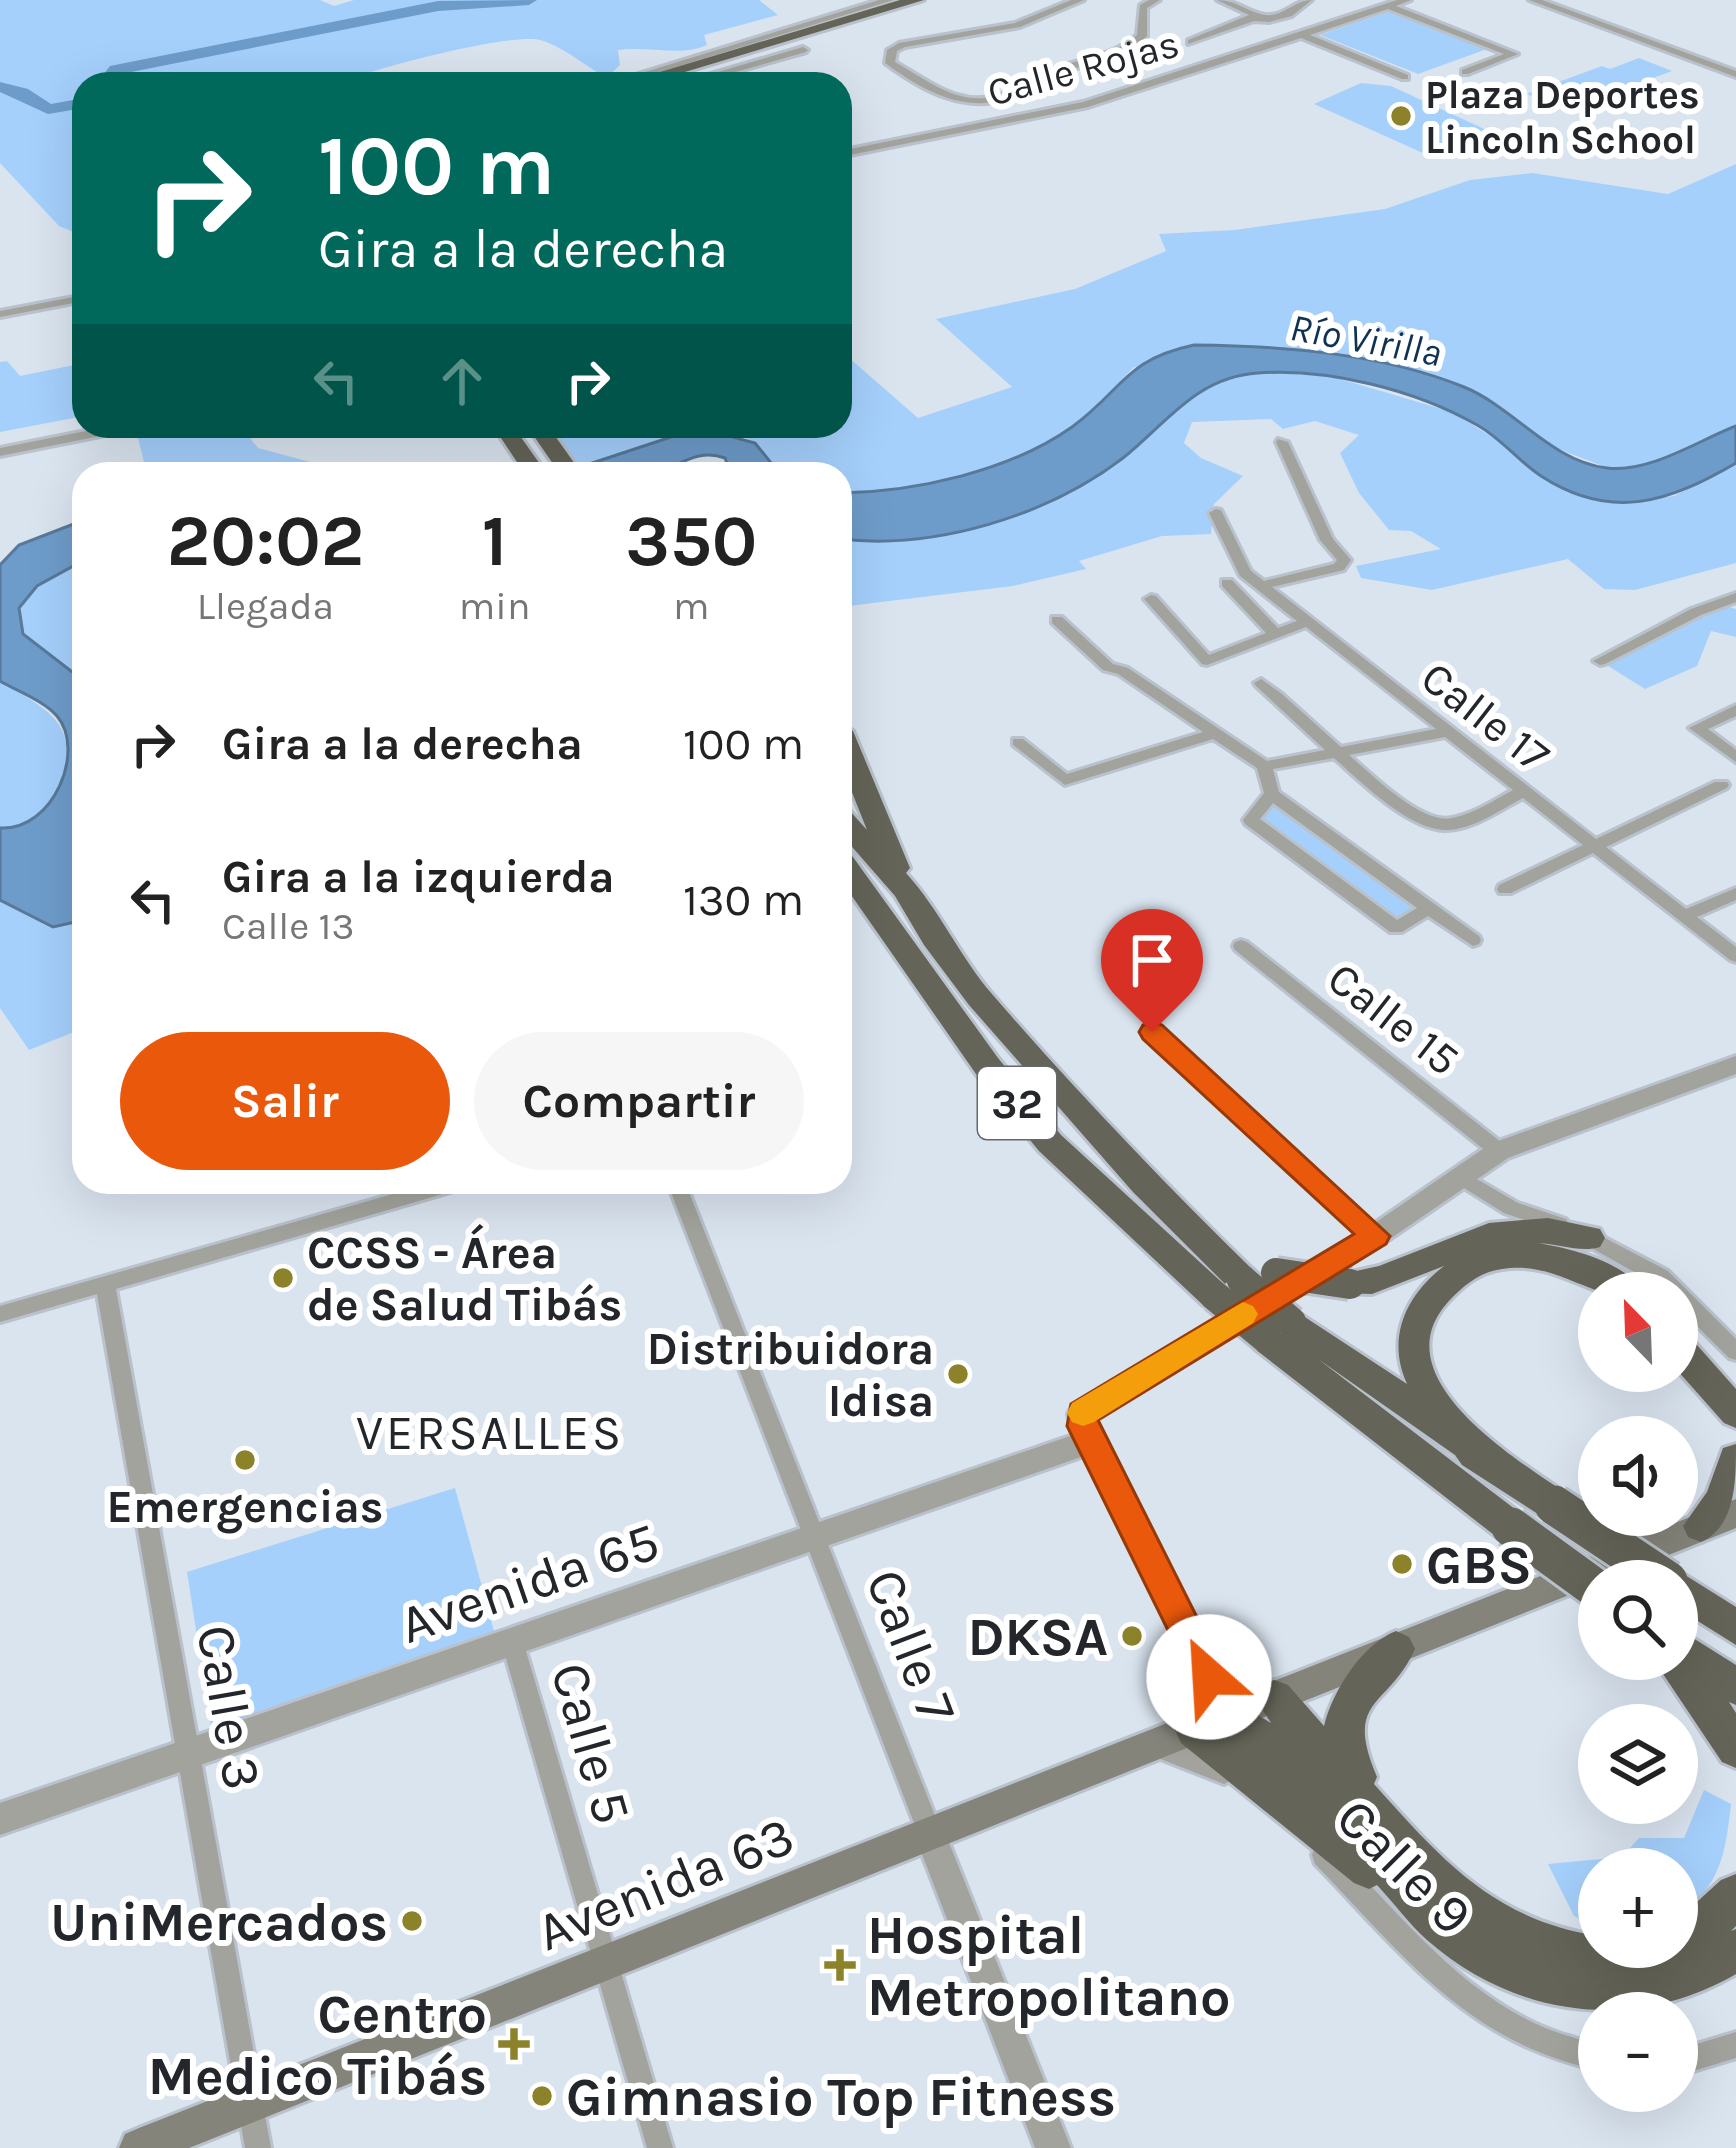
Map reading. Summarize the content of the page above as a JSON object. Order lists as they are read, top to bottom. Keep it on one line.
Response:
{"streets":{"highway":["32"],"main road":["Avenida 63"],"street":["Calle Rojas","Calle 17","Calle 15","Avenida 65","Calle 7","Calle 3","Calle 5","Calle 9"]},"crossings":[["Avenida 65","Calle 7"],["Avenida 65","Calle 3"],["Avenida 65","Calle 5"],["Calle 7","Avenida 63"],["Calle 3","Avenida 63"],["Calle 5","Avenida 63"],["Calle 9","Avenida 63"]],"districts":["VERSALLES"],"water":["Río Virilla"],"places":{"other":["Plaza Deportes Lincoln School","CCSS - Área de Salud Tibás","Distribuidora Idisa","Emergencias","GBS","DKSA","UniMercados","Gimnasio Top Fitness"],"health":["Hospital Metropolitano","Centro Medico Tibás"]},"north":"top left","page":{"turn":["100 m","Gira a la derecha"],"eta":["20:02","Llegada","1","min","350","m"],"list":[{"name":"Gira a la derecha","value":"100 m"},{"name":"Gira a la izquierda","note":"Calle 13","value":"130 m"}],"buttons":["Salir","Compartir"],"map_buttons":["+","−"]}}
